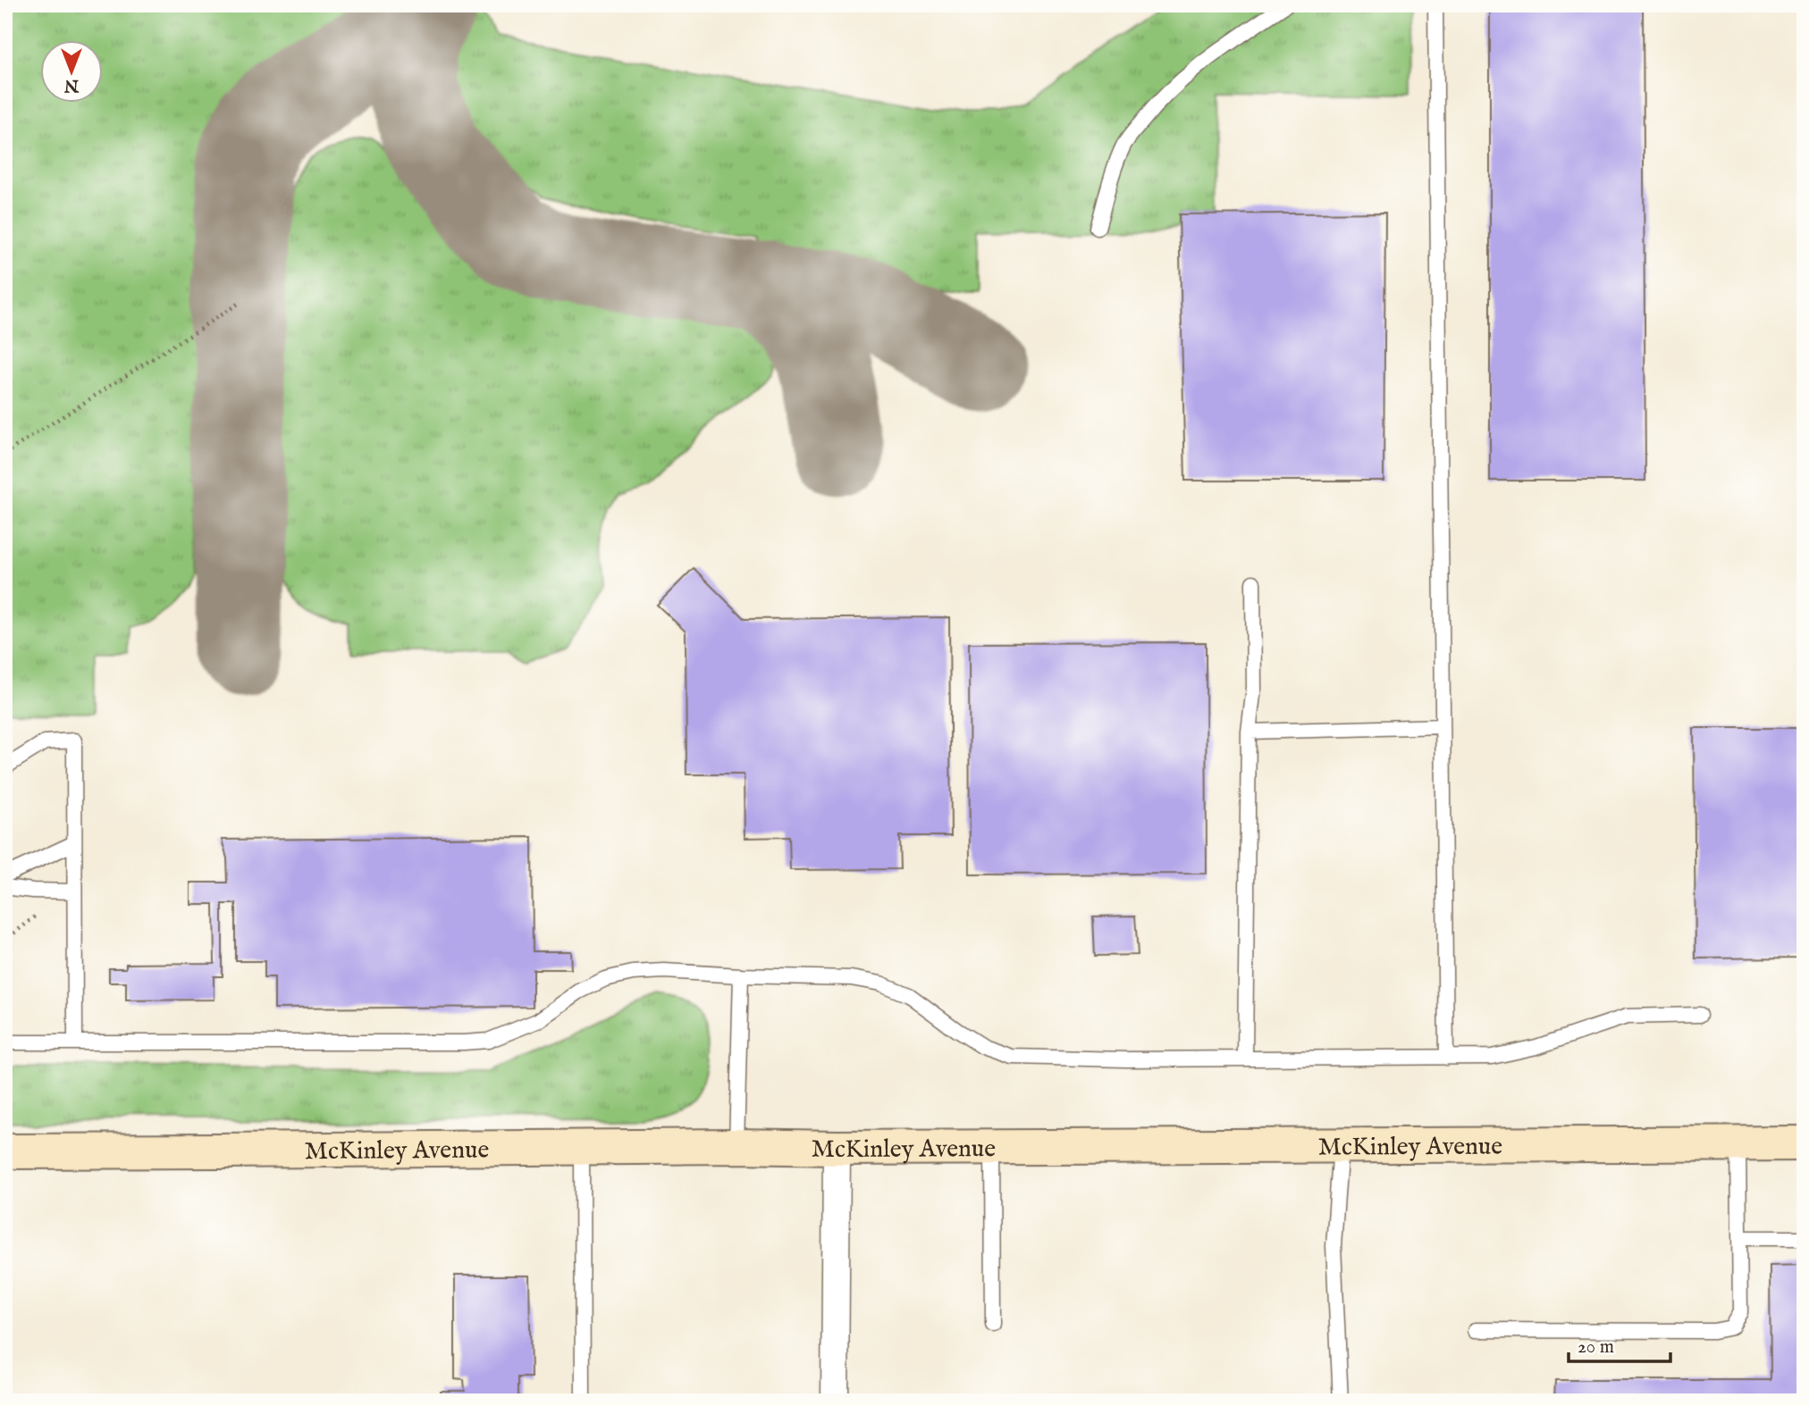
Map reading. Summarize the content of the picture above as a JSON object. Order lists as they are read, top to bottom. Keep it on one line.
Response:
{"streets":{"main road":["McKinley Avenue"]},"scale_bar":"20 m","north":"bottom"}
